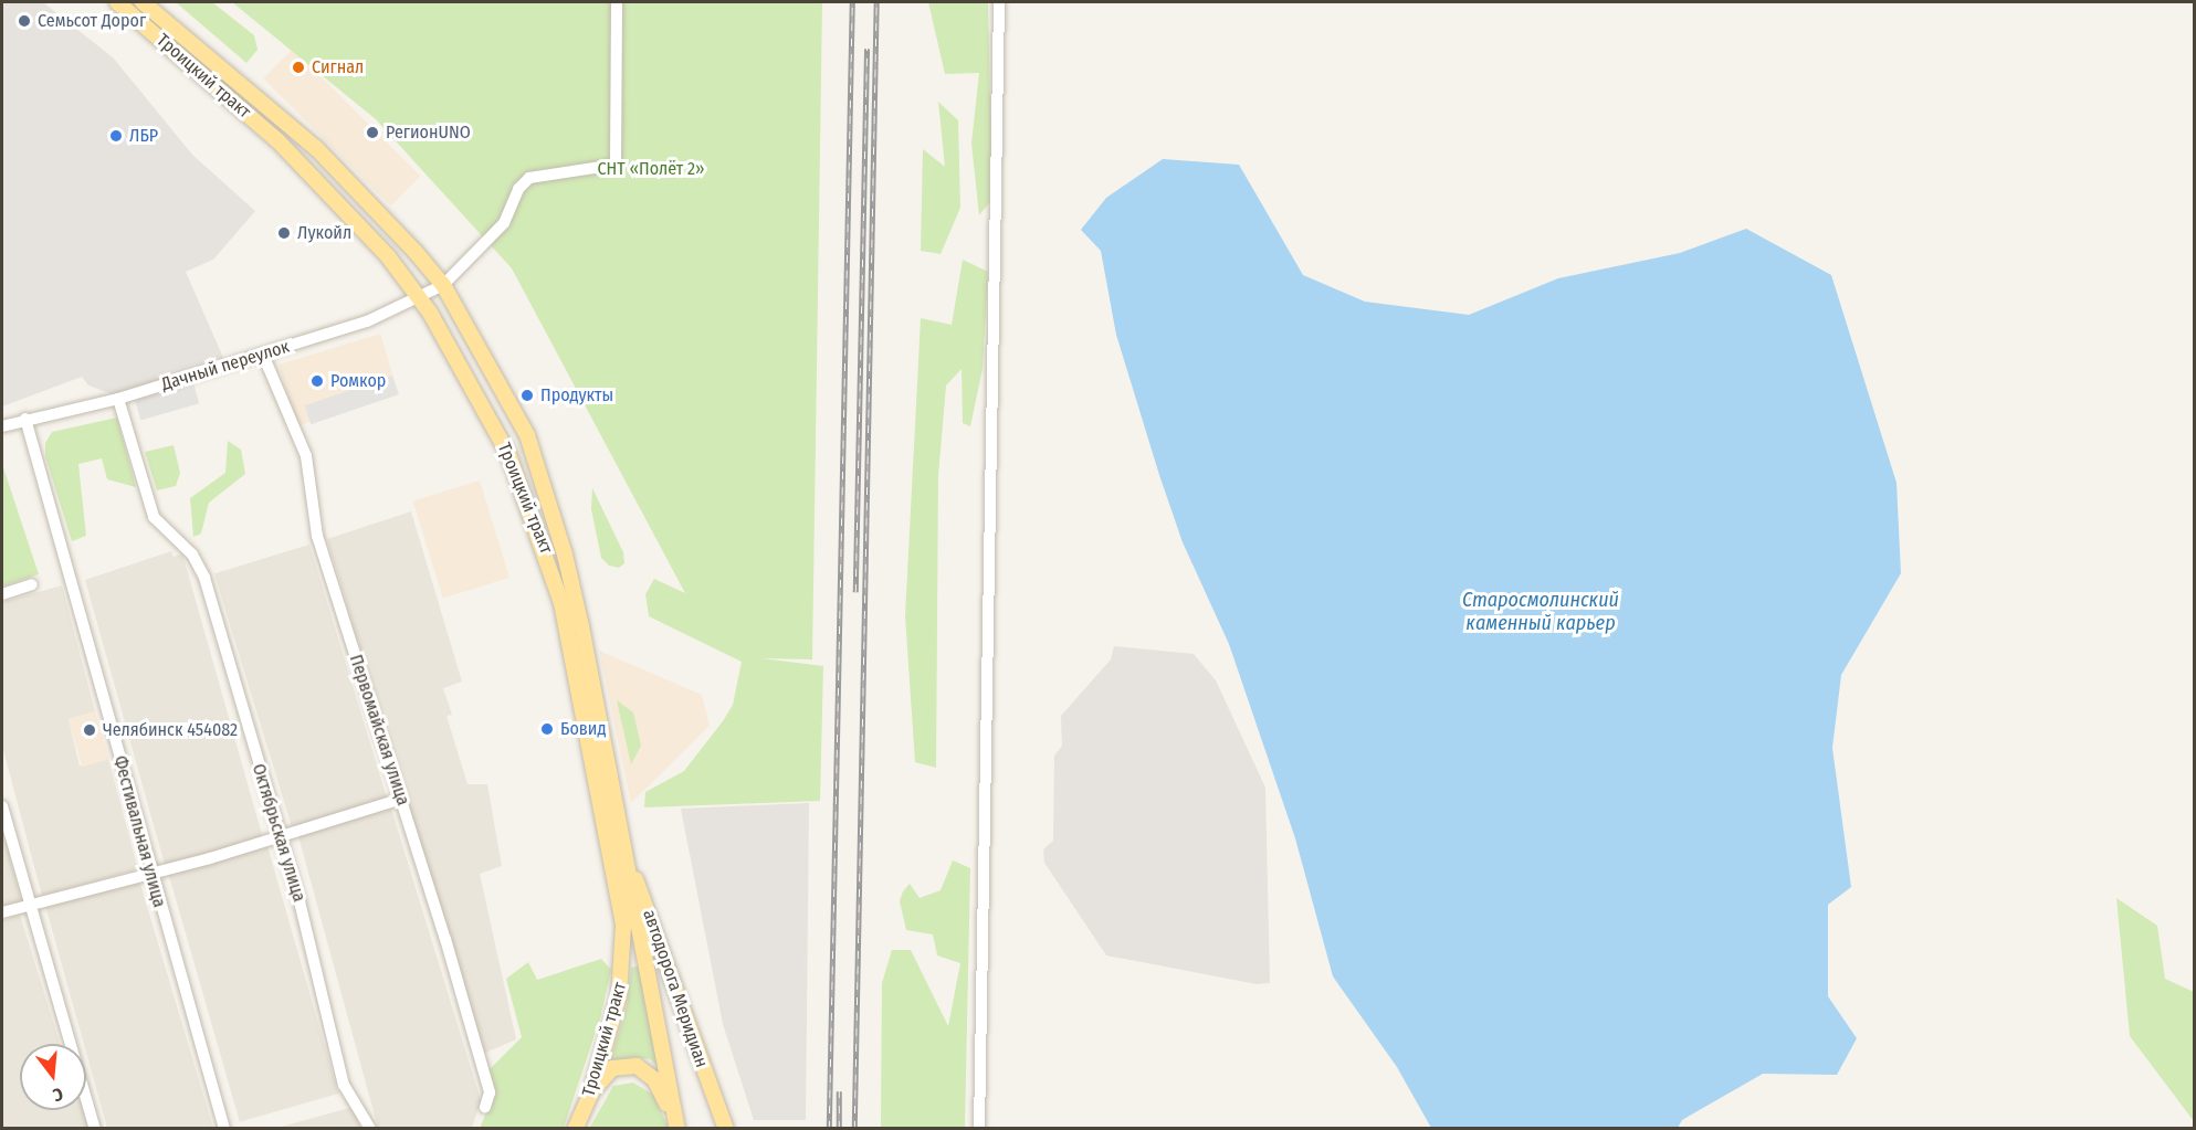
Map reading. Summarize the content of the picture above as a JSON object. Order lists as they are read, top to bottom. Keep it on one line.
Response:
{"streets":{"main road":["Троицкий тракт","автодорога Меридиан"],"street":["Дачный переулок","Первомайская улица","Фестивальная улица","Октябрьская улица"]},"crossings":[["Троицкий тракт","Дачный переулок"],["Троицкий тракт","автодорога Меридиан"],["Дачный переулок","Первомайская улица"],["Дачный переулок","Фестивальная улица"],["Дачный переулок","Октябрьская улица"]],"water":["Старосмолинский каменный карьер"],"parks":["СНТ «Полёт 2»"],"places":["Семьсот Дорог","Сигнал","РегионUNO","ЛБР","Лукойл","Ромкор","Продукты","Бовид","Челябинск 454082"],"north":"bottom"}
